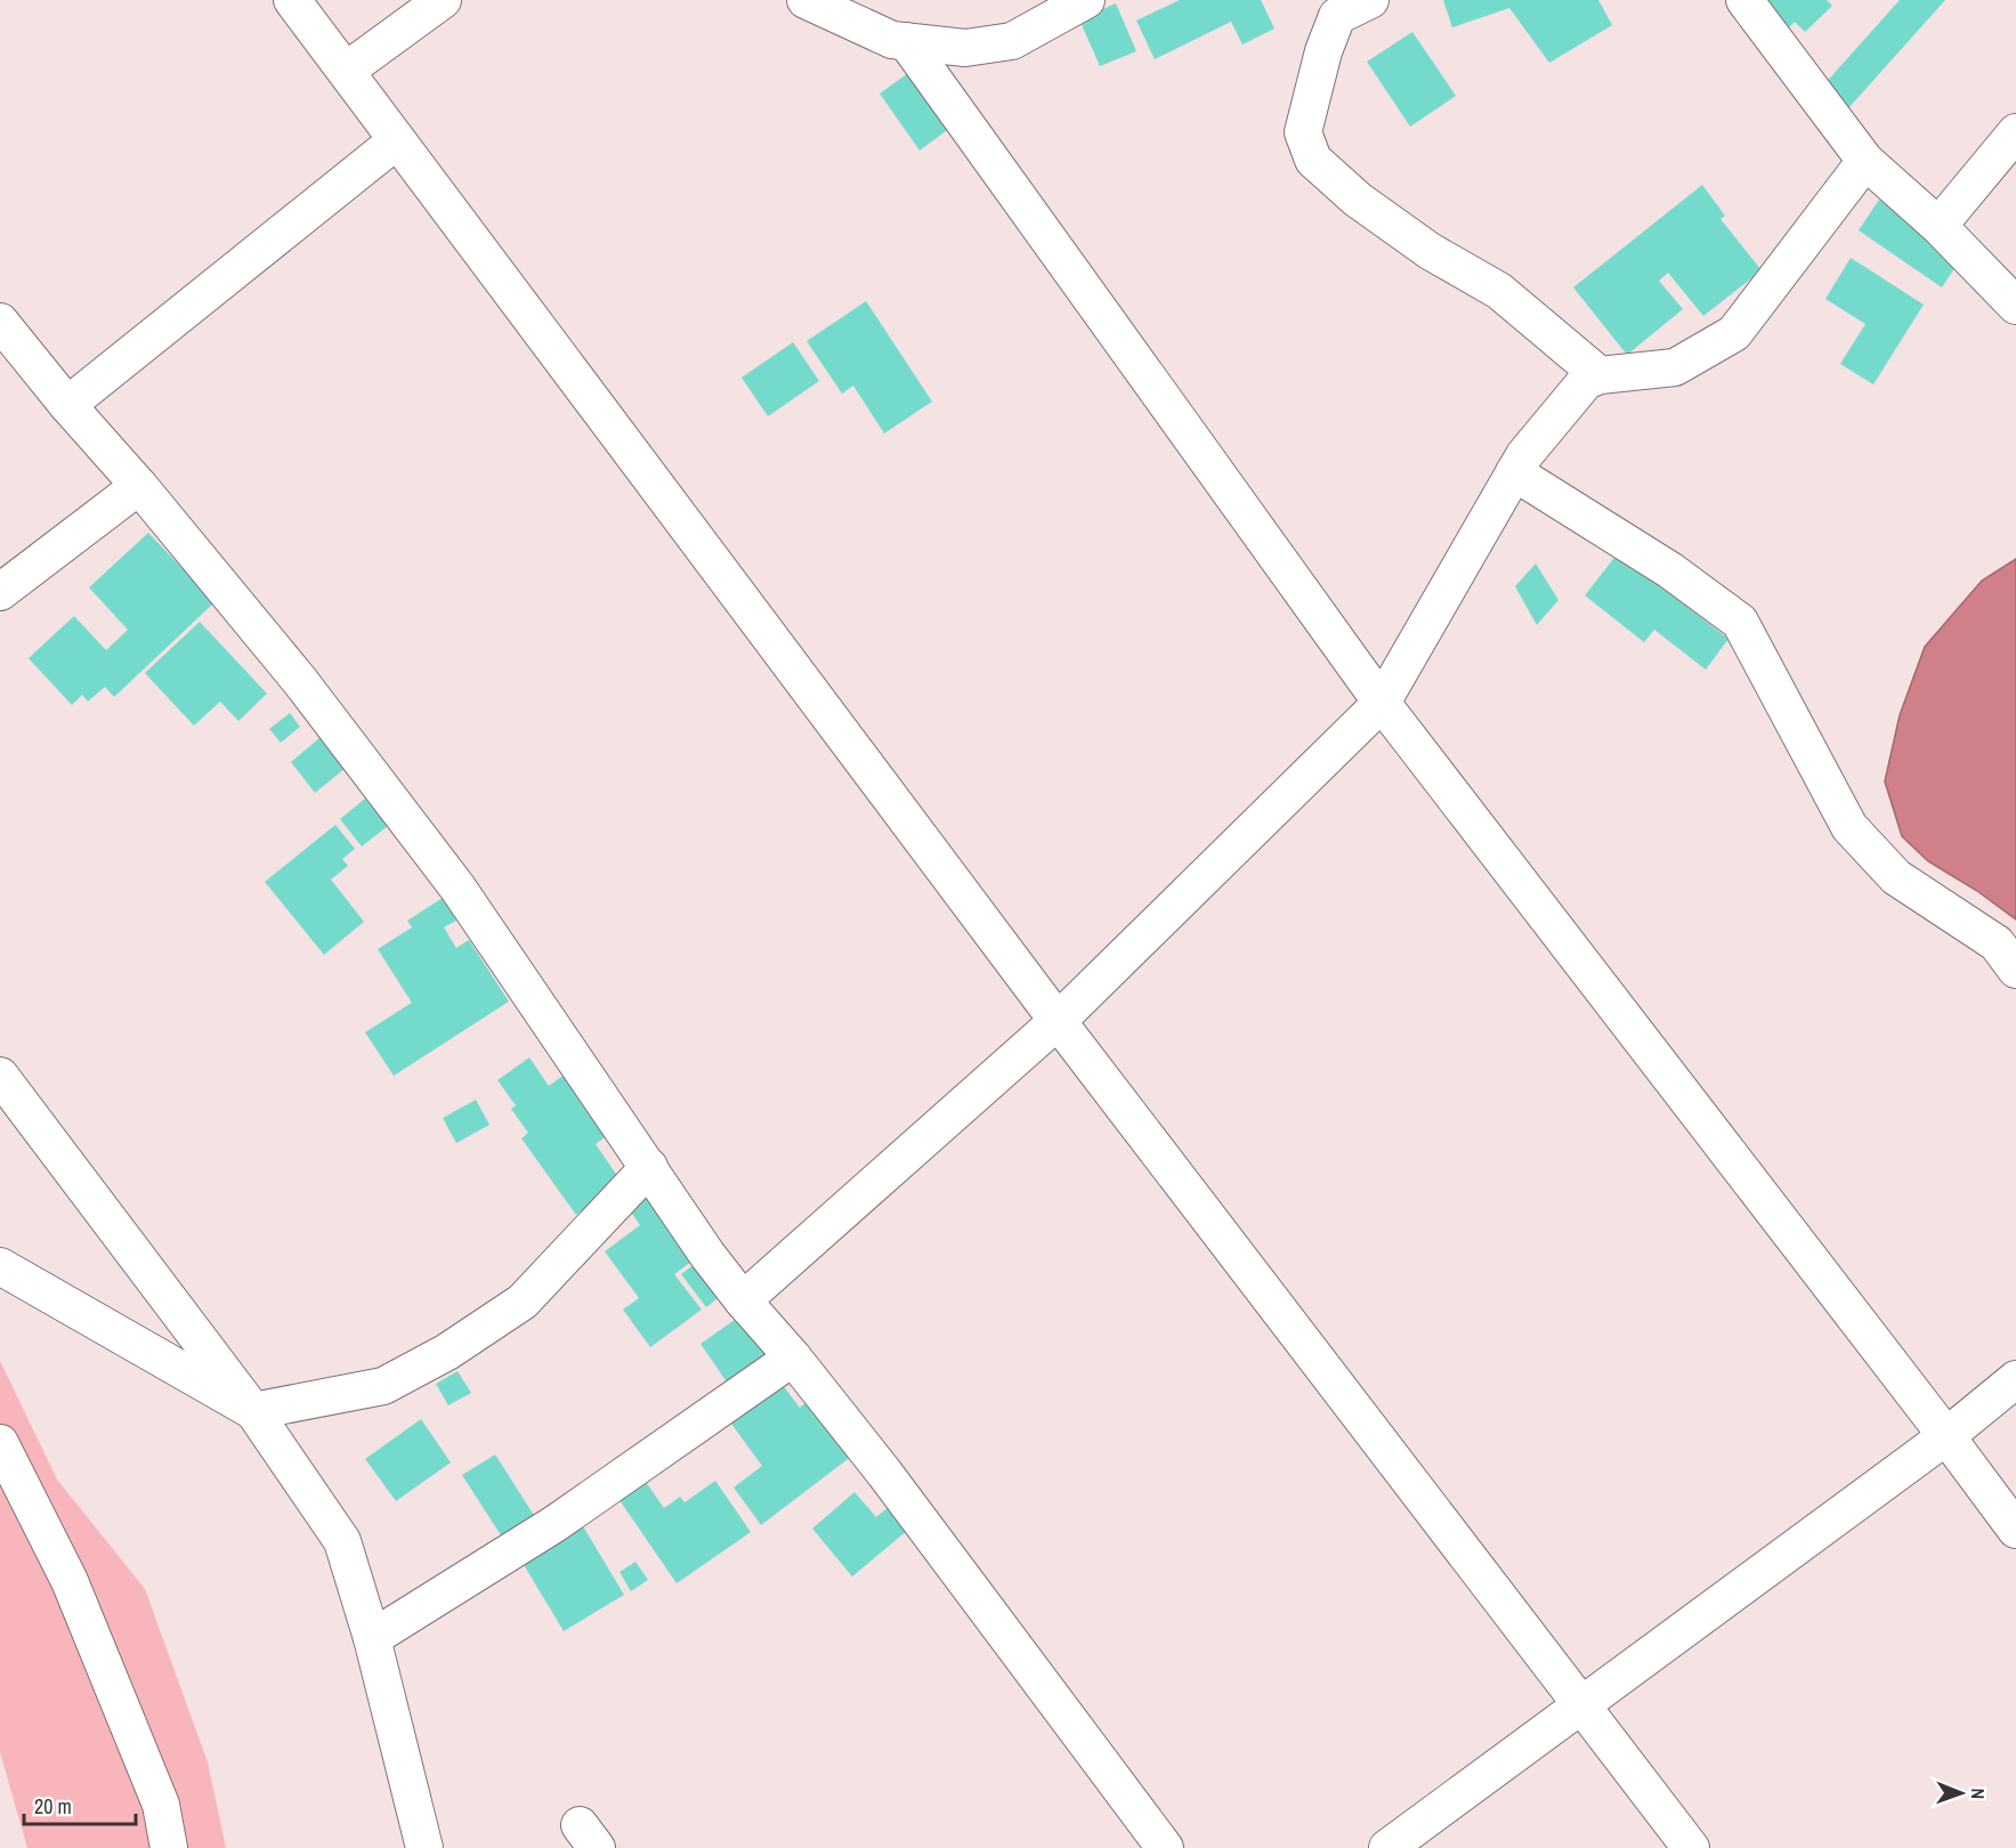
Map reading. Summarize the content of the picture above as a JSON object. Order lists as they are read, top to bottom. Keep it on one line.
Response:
{"scale_bar":"20 m","north":"right"}
